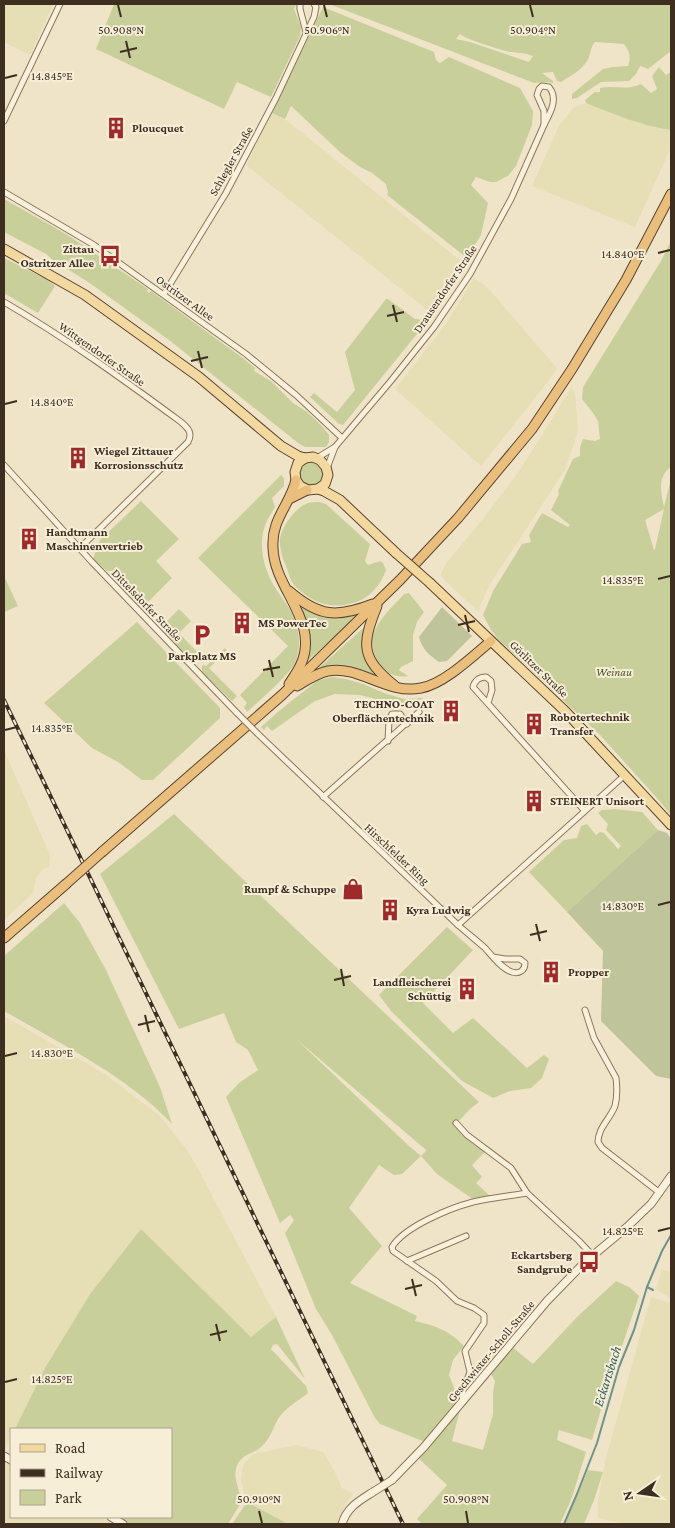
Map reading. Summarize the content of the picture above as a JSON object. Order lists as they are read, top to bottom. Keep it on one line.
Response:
{"streets":{"main road":["Görlitzer Straße"],"street":["Schlegler Straße","Drausendorfer Straße","Ostritzer Allee","Wittgendorfer Straße","Dittelsdorfer Straße","Hirschfelder Ring","Geschwister-Scholl-Straße"]},"crossings":[["Schlegler Straße","Ostritzer Allee"],["Drausendorfer Straße","Ostritzer Allee"],["Wittgendorfer Straße","Dittelsdorfer Straße"],["Dittelsdorfer Straße","Hirschfelder Ring"]],"water":["Eckartsbach"],"parks":["Weinau"],"places":{"building":["Ploucquet","Wiegel Zittauer Korrosionsschutz","Handtmann Maschinenvertrieb","MS PowerTec","TECHNO-COAT Oberflächentechnik","Robotertechnik Transfer","STEINERT Unisort","Kyra Ludwig","Propper","Landfleischerei Schüttig"],"bus stop":["Zittau Ostritzer Allee","Eckartsberg Sandgrube"],"parking":["Parkplatz MS"],"shop":["Rumpf & Schuppe"]},"legend":["Road","Railway","Park"],"north":"left","coordinates":["50.908°N","50.906°N","50.904°N","14.845°E","14.840°E","14.835°E","14.830°E","14.825°E","50.910°N"]}
